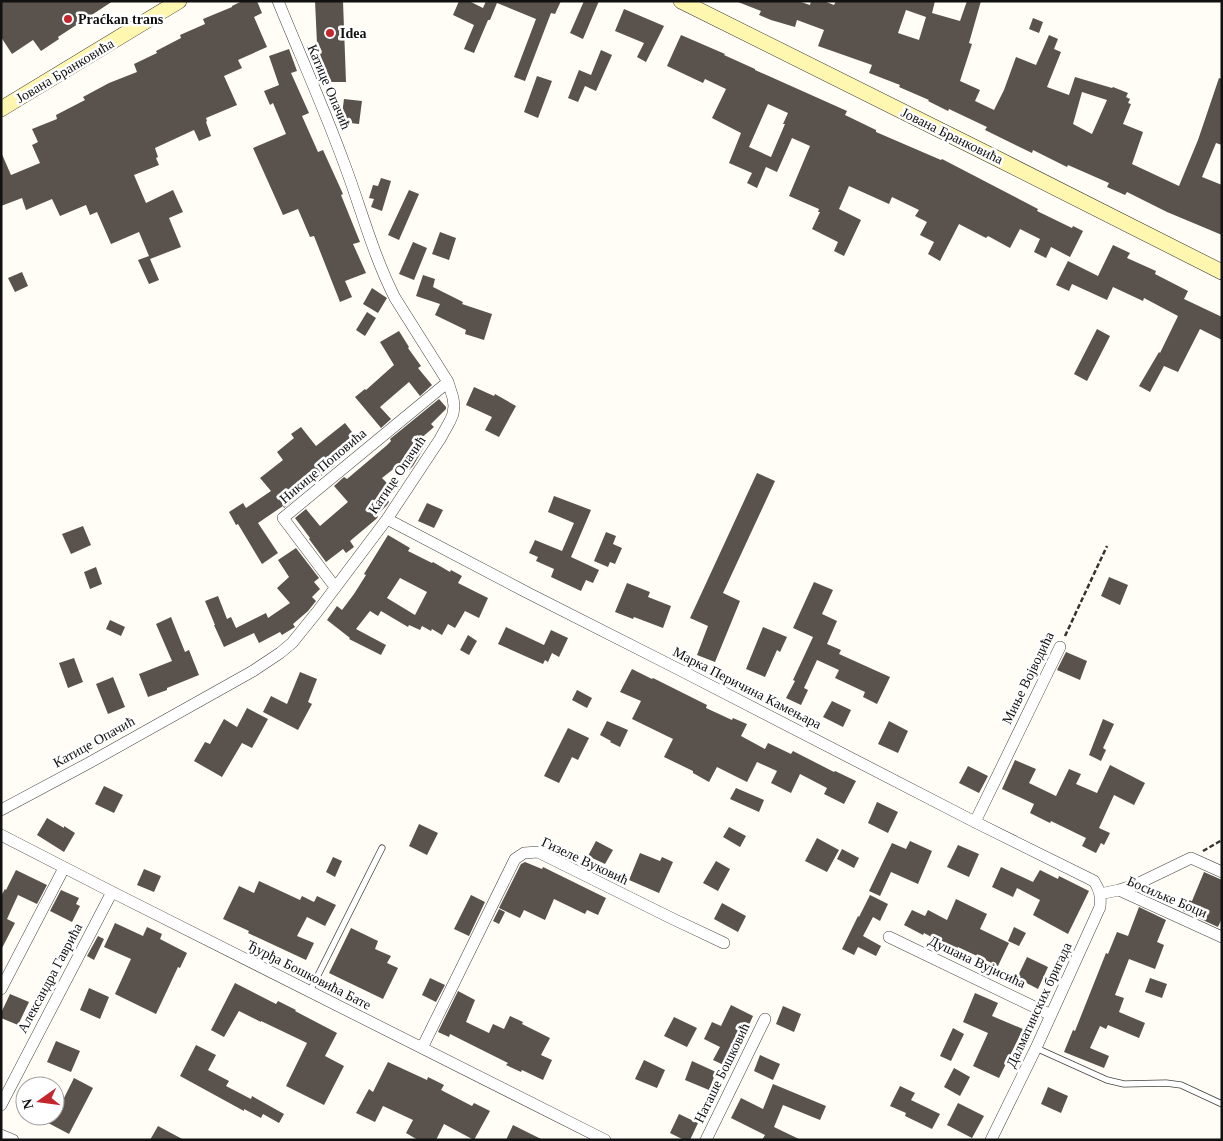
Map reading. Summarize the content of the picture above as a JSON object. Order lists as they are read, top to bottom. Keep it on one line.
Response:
{"streets":{"main road":["Јована Бранковића"],"street":["Катице Опачић","Никице Поповића","Миње Војводића","Марка Перичина Камењара","Гизеле Вуковић","Босиљке Боци","Душана Вујисића","Ђурђа Бошковића Бате","Александра Гаврића","Далматинских бригада","Наташе Бошковић"]},"crossings":[["Катице Опачић","Никице Поповића"],["Катице Опачић","Марка Перичина Камењара"],["Миње Војводића","Марка Перичина Камењара"],["Марка Перичина Камењара","Босиљке Боци"],["Марка Перичина Камењара","Далматинских бригада"],["Гизеле Вуковић","Ђурђа Бошковића Бате"],["Босиљке Боци","Далматинских бригада"],["Душана Вујисића","Далматинских бригада"],["Ђурђа Бошковића Бате","Александра Гаврића"]],"places":["Praćkan trans","Idea"],"north":"left"}
